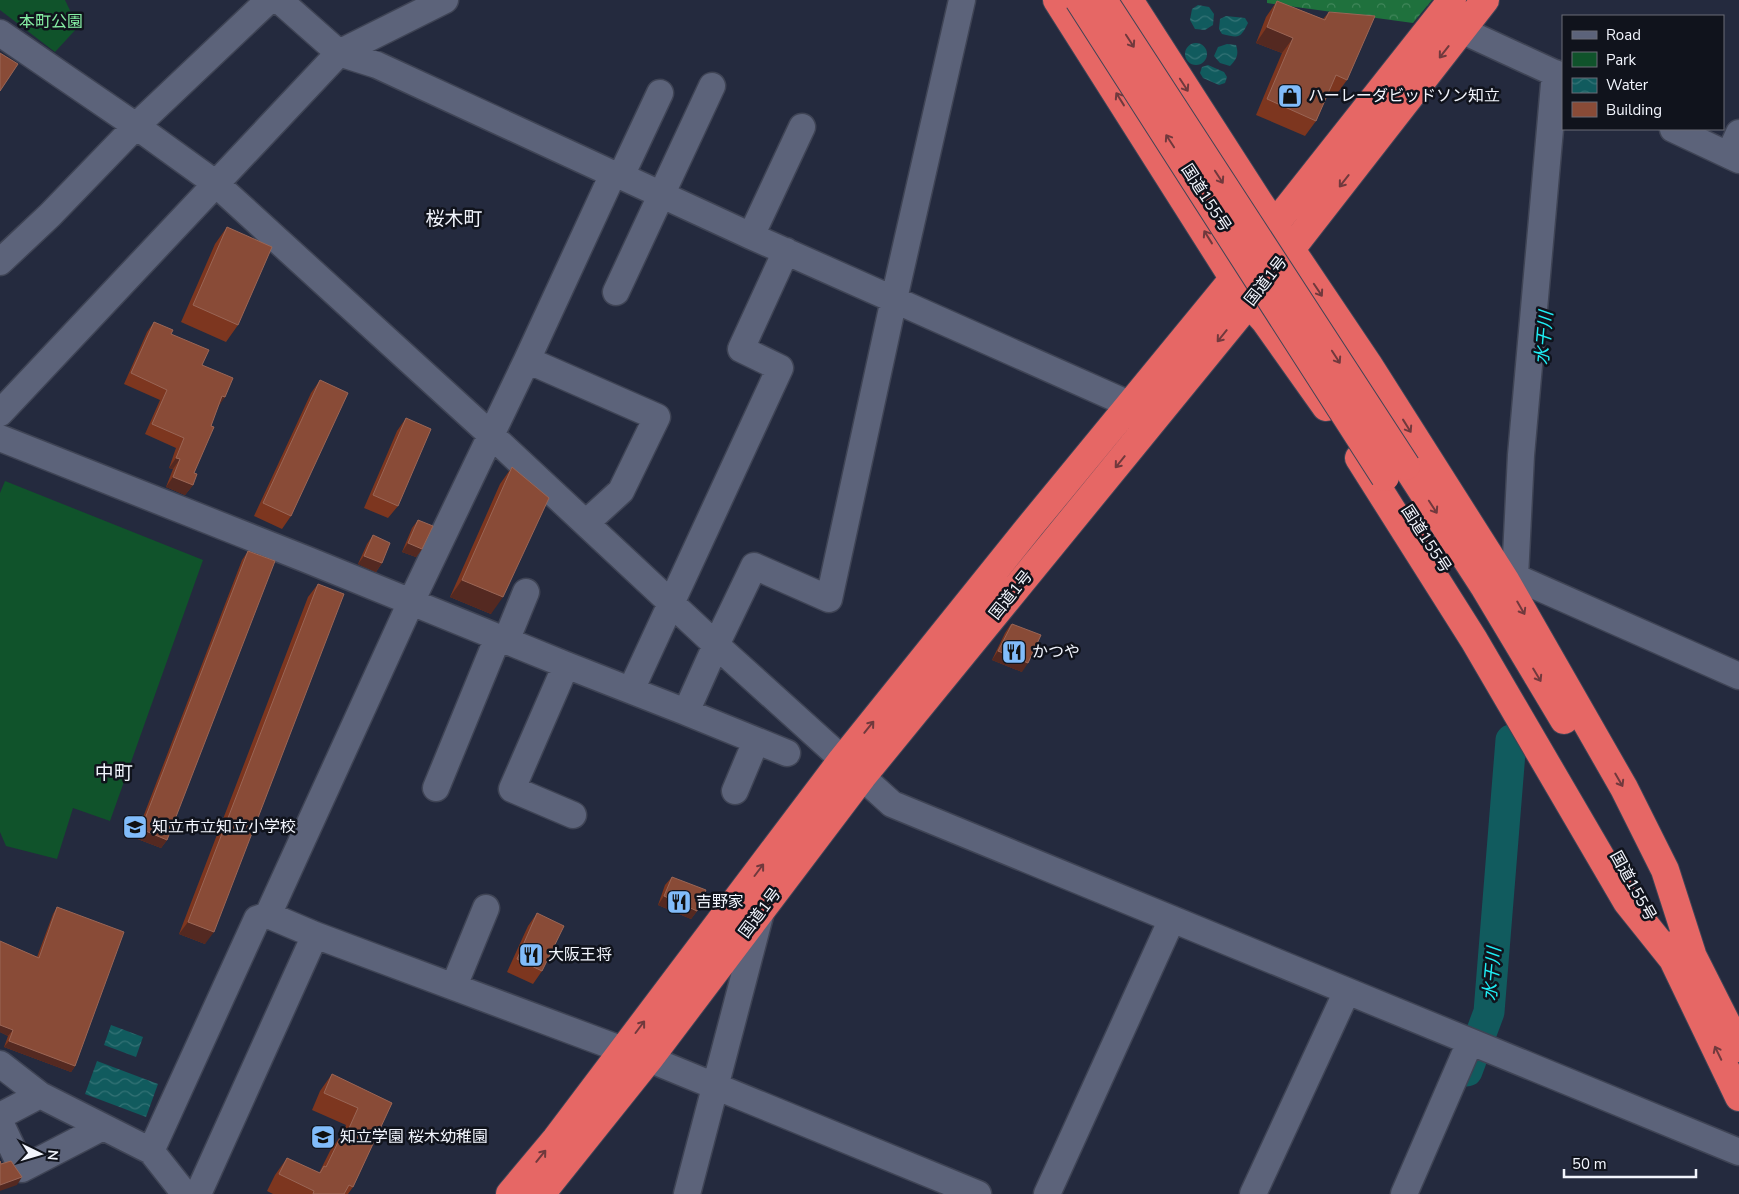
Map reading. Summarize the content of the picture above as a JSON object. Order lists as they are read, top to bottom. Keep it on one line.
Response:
{"streets":{"highway":["国道155号","国道1号"]},"districts":["桜木町","中町"],"water":["水干川"],"parks":["本町公園"],"places":{"shop":["ハーレーダビッドソン知立"],"restaurant":["かつや","吉野家","大阪王将"],"school or university":["知立市立知立小学校","知立学園 桜木幼稚園"]},"legend":["Road","Park","Water","Building"],"scale_bar":"50 m","north":"right"}
